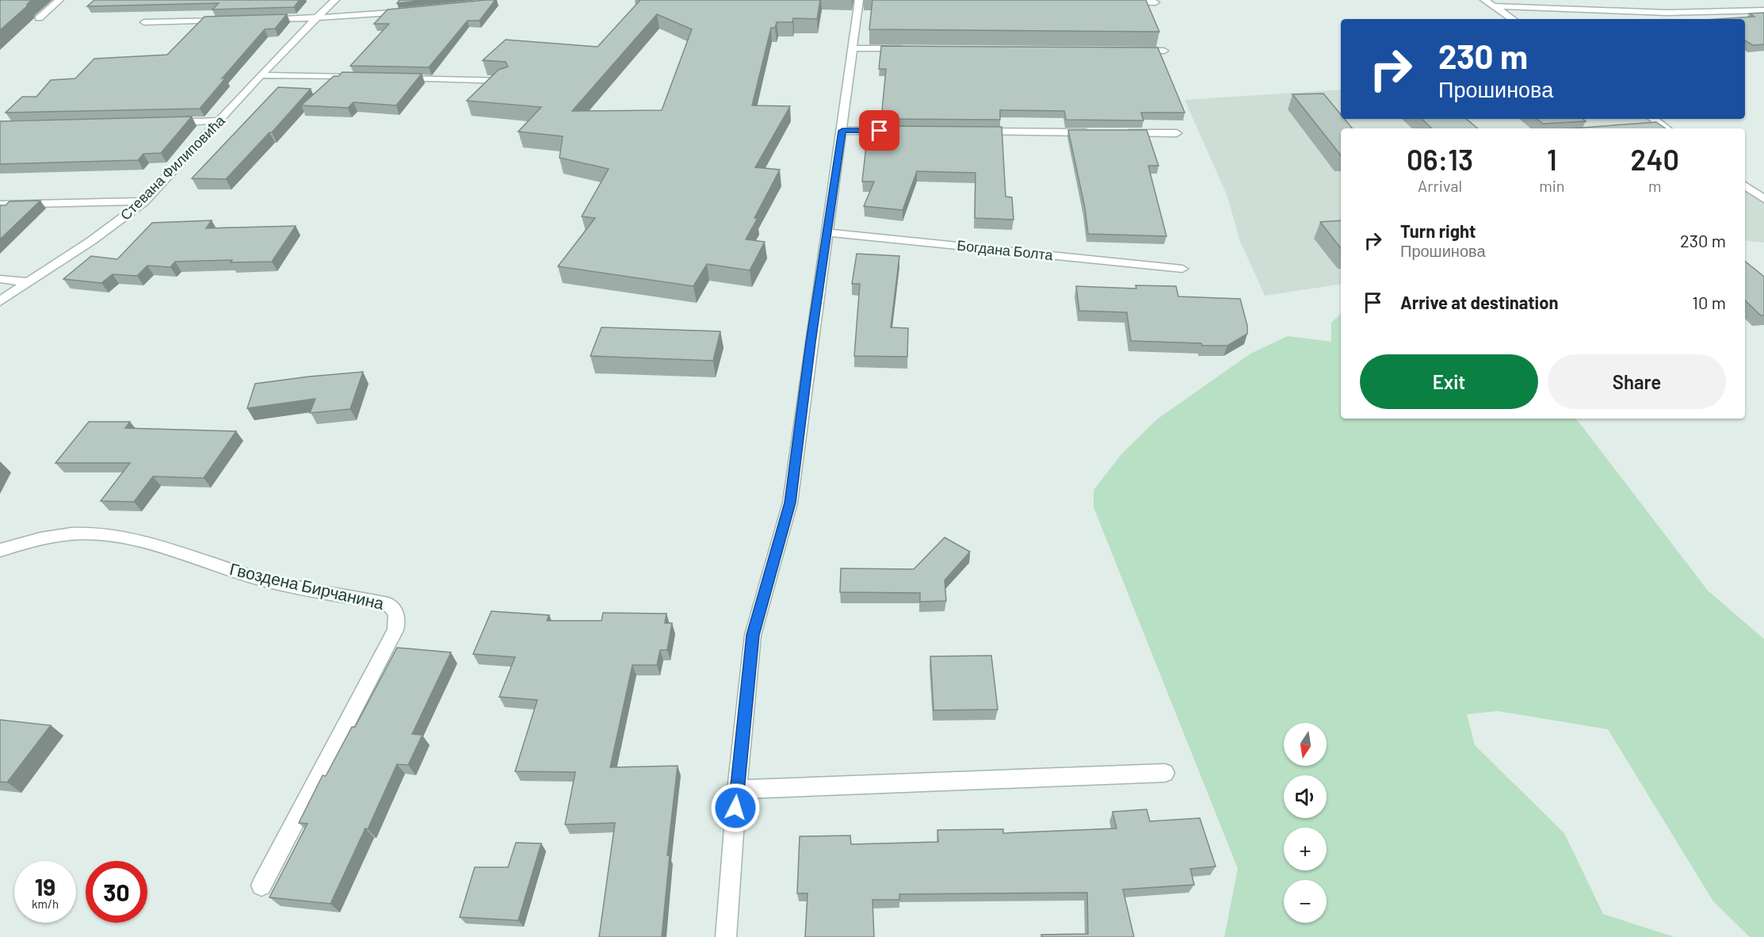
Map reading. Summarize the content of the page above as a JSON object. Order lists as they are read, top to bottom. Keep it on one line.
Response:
{"streets":{"street":["Стевана Филиповића","Богдана Болта","Гвоздена Бирчанина"]},"north":"bottom","page":{"turn":["230 m","Прошинова"],"eta":["06:13","Arrival","1","min","240","m"],"list":[{"name":"Turn right","note":"Прошинова","value":"230 m"},{"name":"Arrive at destination","value":"10 m"}],"buttons":["Exit","Share"],"map_buttons":["+","−"],"speed":"19 km/h","limit":"30"}}
